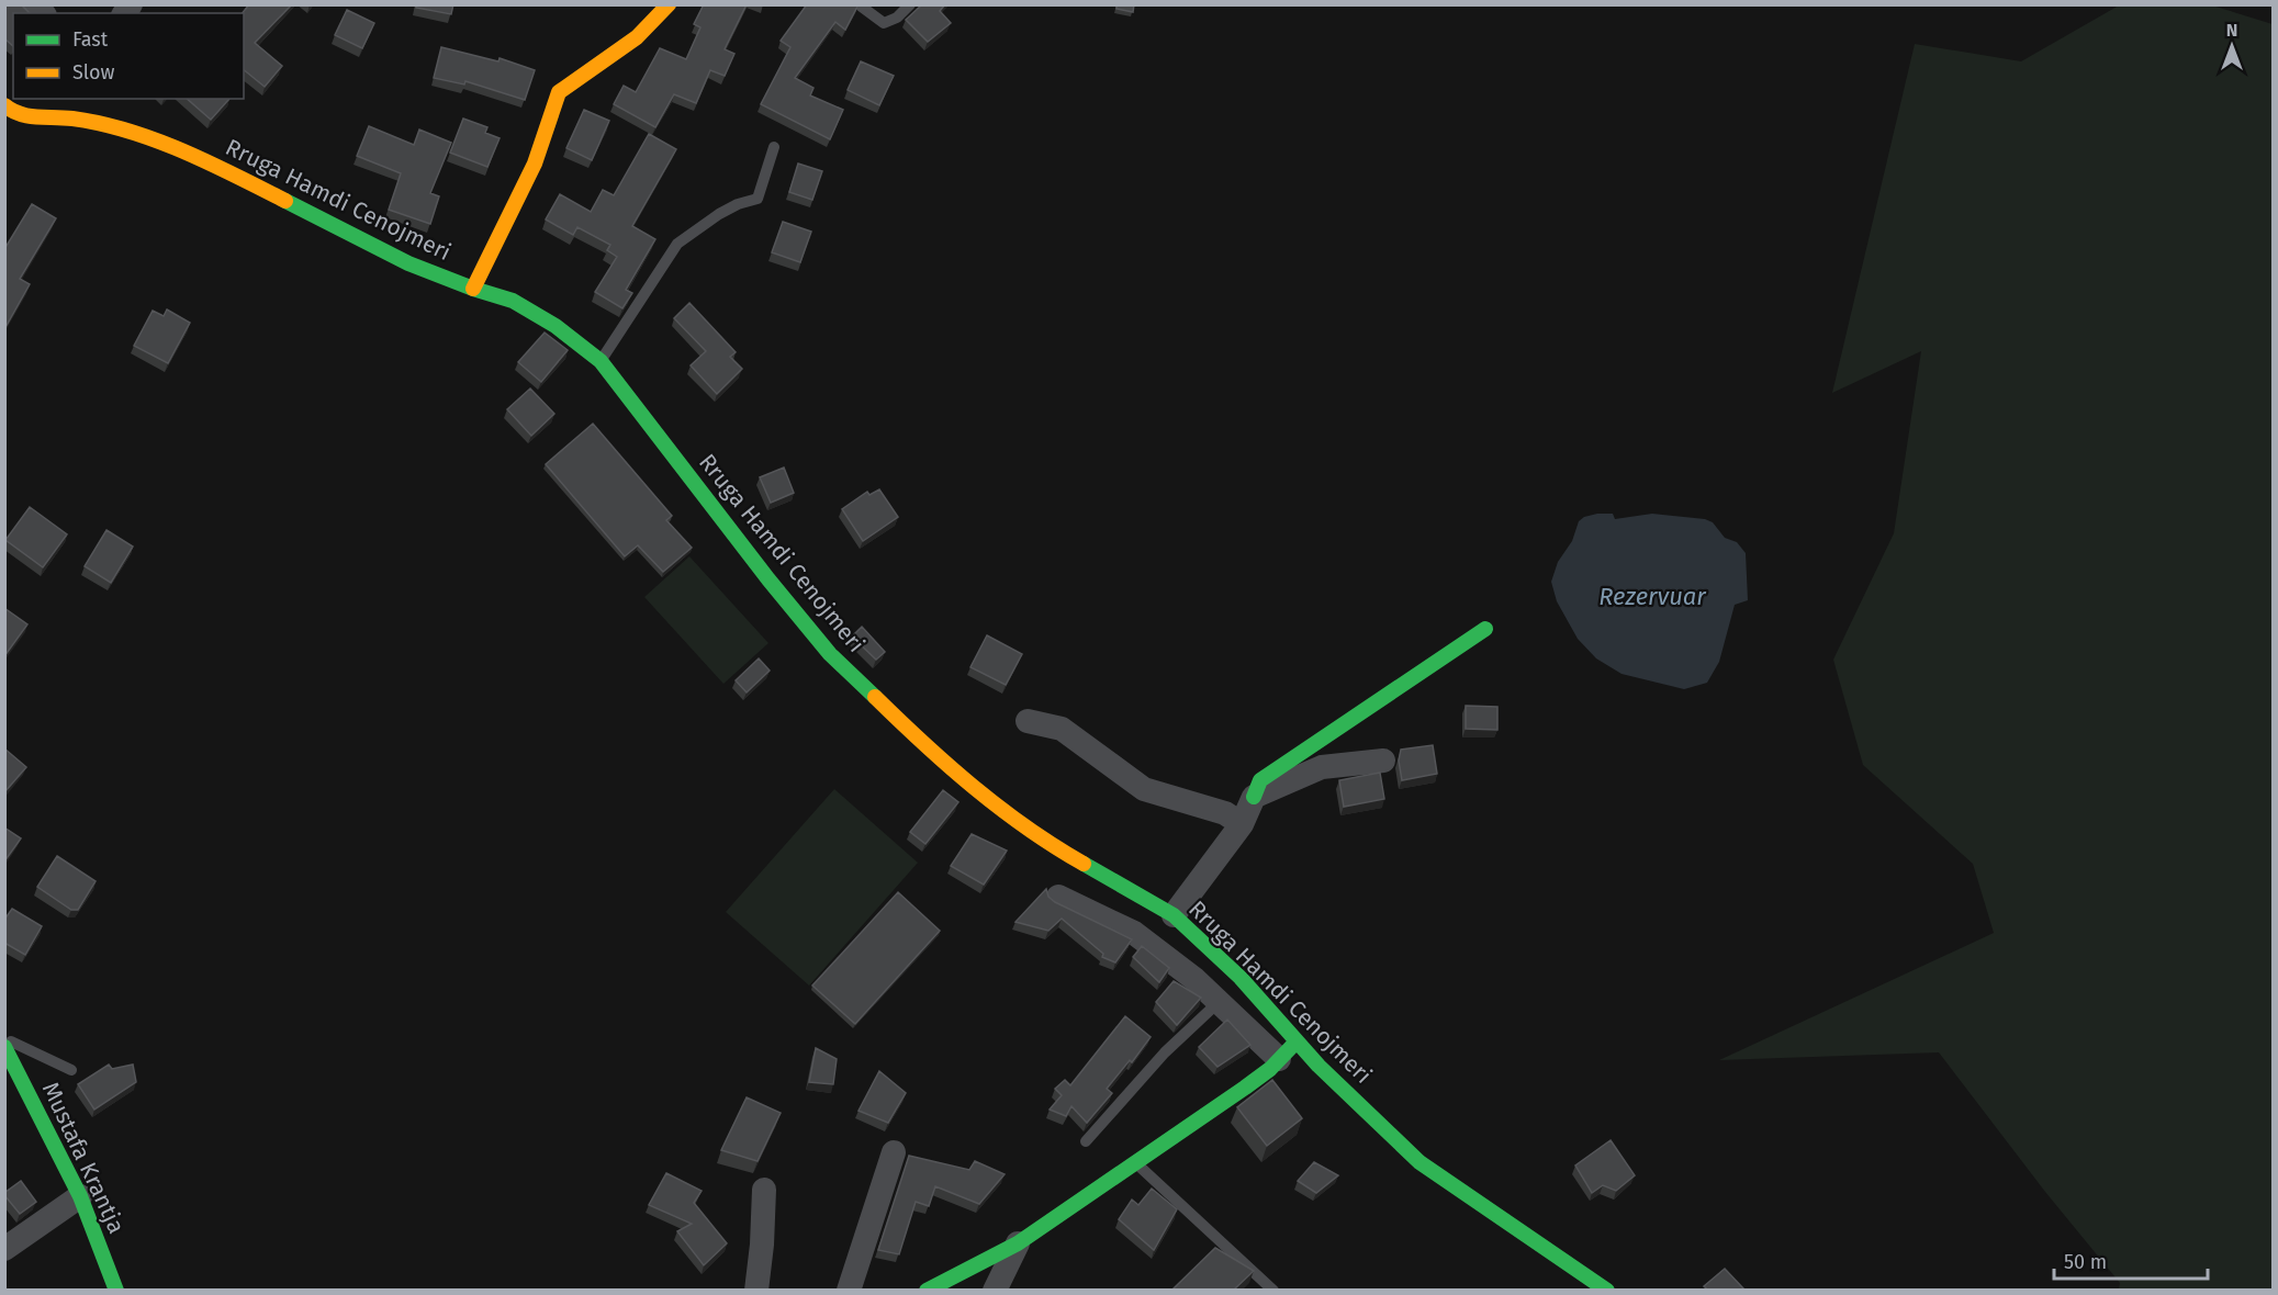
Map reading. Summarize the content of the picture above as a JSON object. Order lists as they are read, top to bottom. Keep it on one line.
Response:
{"streets":{"street":["Rruga Hamdi Cenojmeri","Mustafa Krantja"]},"water":["Rezervuar"],"legend":["Fast","Slow"],"scale_bar":"50 m","north":"top"}
